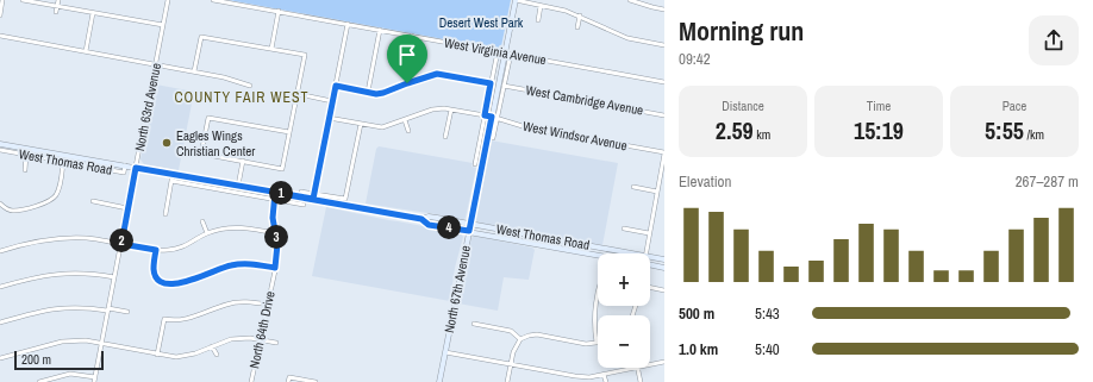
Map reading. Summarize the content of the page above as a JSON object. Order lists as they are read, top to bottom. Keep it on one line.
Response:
{"streets":{"main road":["West Thomas Road","North 67th Avenue"],"street":["West Virginia Avenue","West Cambridge Avenue","North 63rd Avenue","West Windsor Avenue","North 64th Drive"]},"crossings":[["West Virginia Avenue","North 67th Avenue"],["West Cambridge Avenue","North 67th Avenue"],["North 63rd Avenue","West Thomas Road"],["West Windsor Avenue","West Thomas Road"],["West Windsor Avenue","North 67th Avenue"],["West Thomas Road","North 67th Avenue"],["West Thomas Road","North 64th Drive"]],"districts":["COUNTY FAIR WEST"],"parks":["Desert West Park"],"places":["Eagles Wings Christian Center"],"scale_bar":"200 m","page":{"heading":["Morning run","09:42"],"stats":[["Distance","2.59 km"],["Time","15:19"],["Pace","5:55 /km"]],"chart":["Elevation","267–287 m"],"pins":["1","4","3","2"],"map_buttons":["+","−"],"list":[{"name":"500 m","note":"5:43"},{"name":"1.0 km","note":"5:40"}],"scale":"200 m"}}
